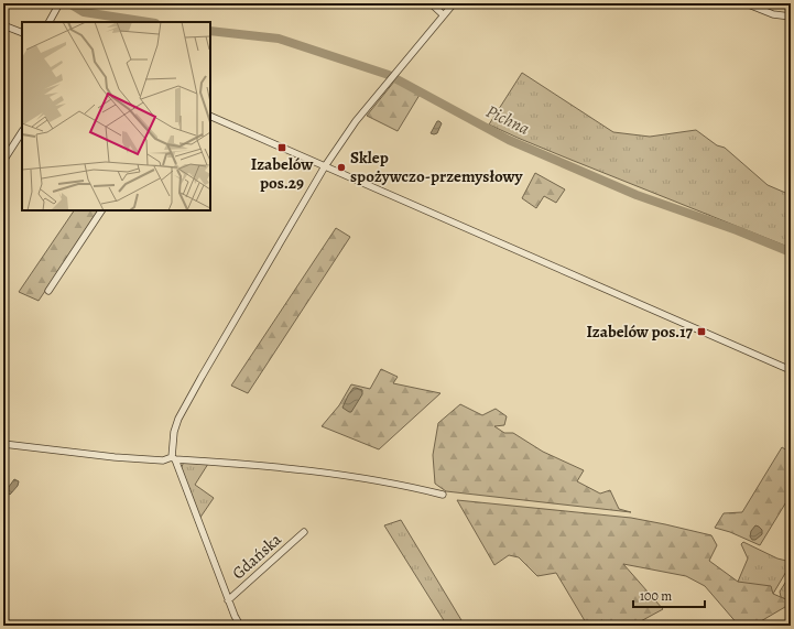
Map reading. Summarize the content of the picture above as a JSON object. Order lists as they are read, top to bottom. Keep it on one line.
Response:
{"streets":{"street":["Gdańska"]},"water":["Pichna"],"places":{"transit":["Izabelów pos.29","Izabelów pos.17"],"other":["Sklep spożywczo-przemysłowy"]},"scale_bar":"100 m"}
